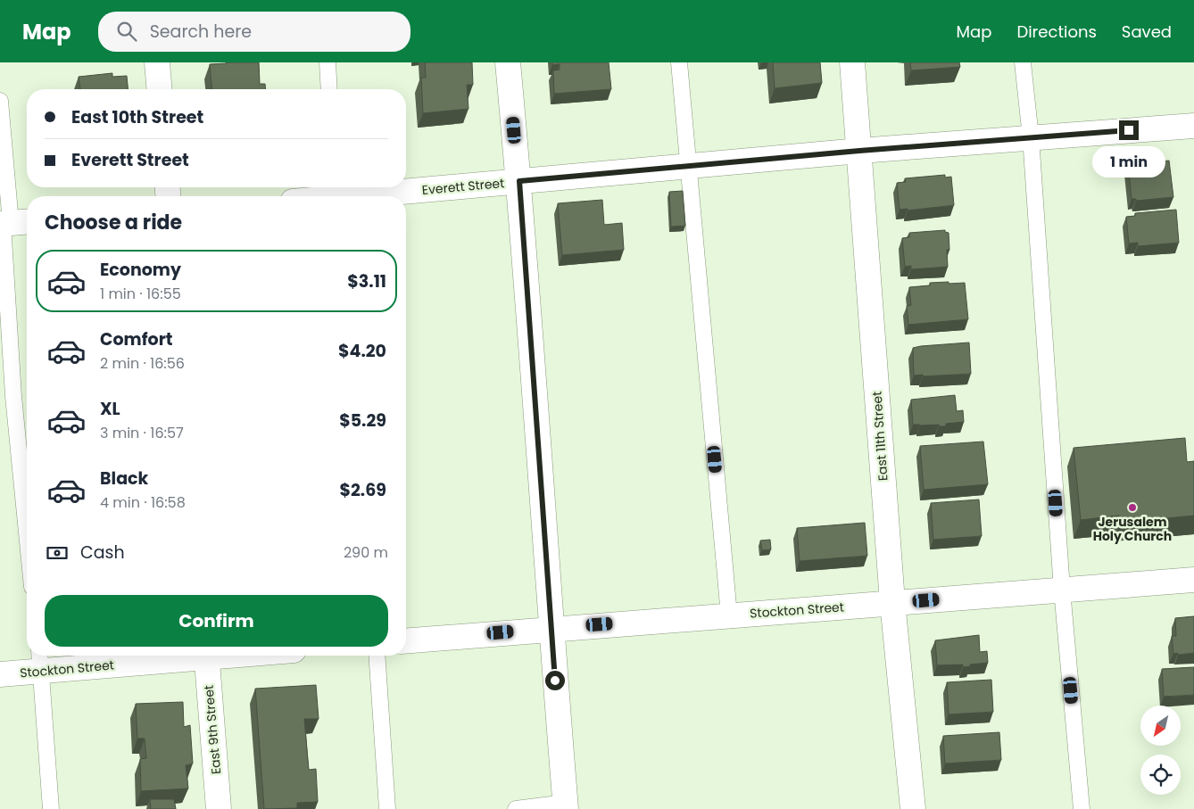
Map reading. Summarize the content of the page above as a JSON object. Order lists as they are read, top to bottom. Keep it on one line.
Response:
{"streets":{"street":["Everett Street","East 11th Street","Stockton Street","East 9th Street"]},"crossings":[["Everett Street","East 11th Street"],["East 11th Street","Stockton Street"]],"places":["Jerusalem Holy Church"],"north":"bottom left","page":{"header":"Map","search":"Search here","nav":["Map","Directions","Saved"],"banner":["East 10th Street","Everett Street"],"bubble":"1 min","heading":"Choose a ride","list":[{"name":"Economy","note":"1 min · 16:55","value":"$3.11"},{"name":"Comfort","note":"2 min · 16:56","value":"$4.20"},{"name":"XL","note":"3 min · 16:57","value":"$5.29"},{"name":"Black","note":"4 min · 16:58","value":"$2.69"}],"pay":["Cash","290 m"],"buttons":"Confirm"}}
